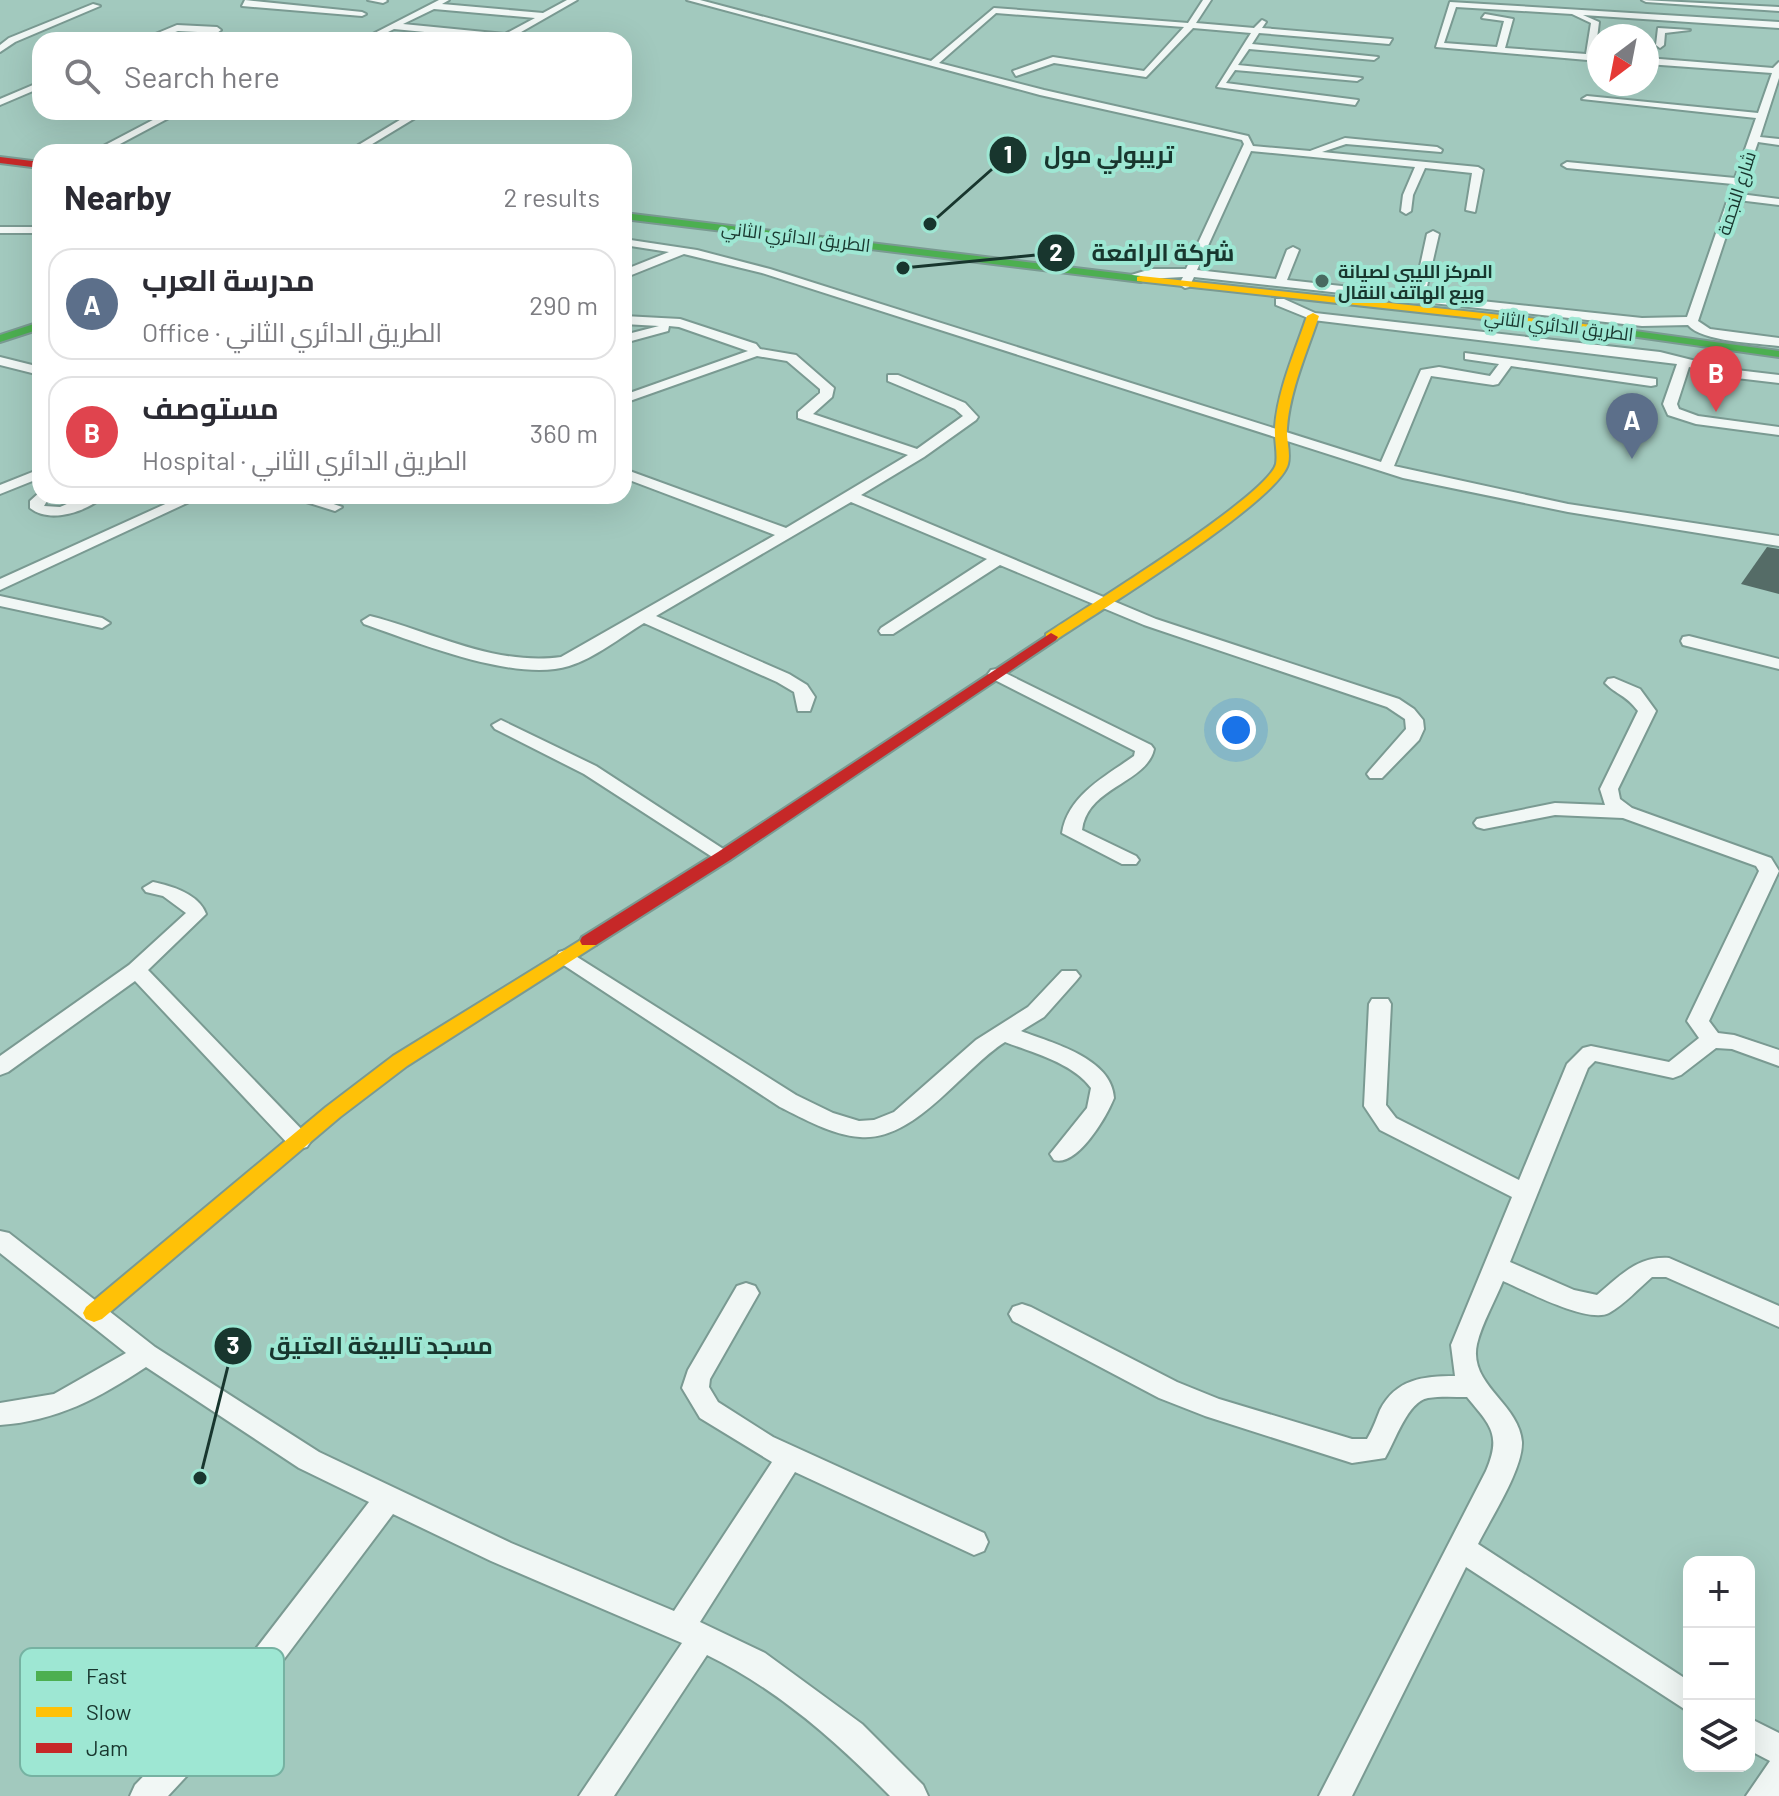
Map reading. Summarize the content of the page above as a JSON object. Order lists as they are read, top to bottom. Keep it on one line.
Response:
{"streets":{"main road":["الطريق الدائري الثاني"],"street":["شارع النجمة"]},"places":["تريبولي مول","شركة الرافعة","المركز الليبي لصيانة وبيع الهاتف النقال","مسجد تالبيغة العتيق"],"legend":["Fast","Slow","Jam"],"north":"bottom left","page":{"search":"Search here","heading":["Nearby","2 results"],"list":[{"mark":"A","name":"مدرسة العرب","note":"Office · الطريق الدائري الثاني","value":"290 m"},{"mark":"B","name":"مستوصف","note":"Hospital · الطريق الدائري الثاني","value":"360 m"}],"pins":["B","A"],"map_buttons":["+","−"]}}
